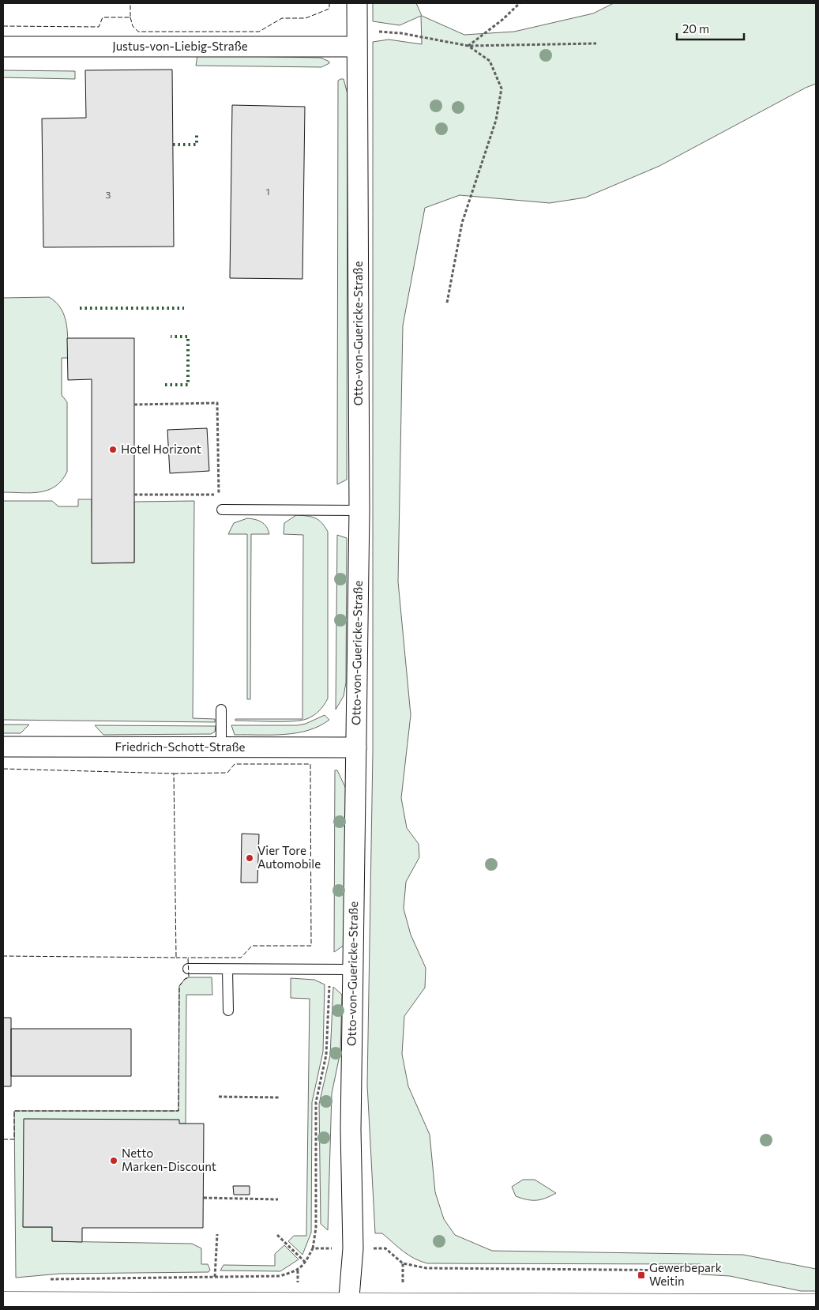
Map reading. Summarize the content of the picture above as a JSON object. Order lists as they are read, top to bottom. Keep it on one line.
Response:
{"streets":{"street":["Justus-von-Liebig-Straße","Otto-von-Guericke-Straße","Friedrich-Schott-Straße"]},"crossings":[["Justus-von-Liebig-Straße","Otto-von-Guericke-Straße"],["Otto-von-Guericke-Straße","Friedrich-Schott-Straße"]],"places":{"other":["Hotel Horizont","Vier Tore Automobile","Netto Marken-Discount"],"transit":["Gewerbepark Weitin"]},"house_numbers":["1","3"],"scale_bar":"20 m"}
